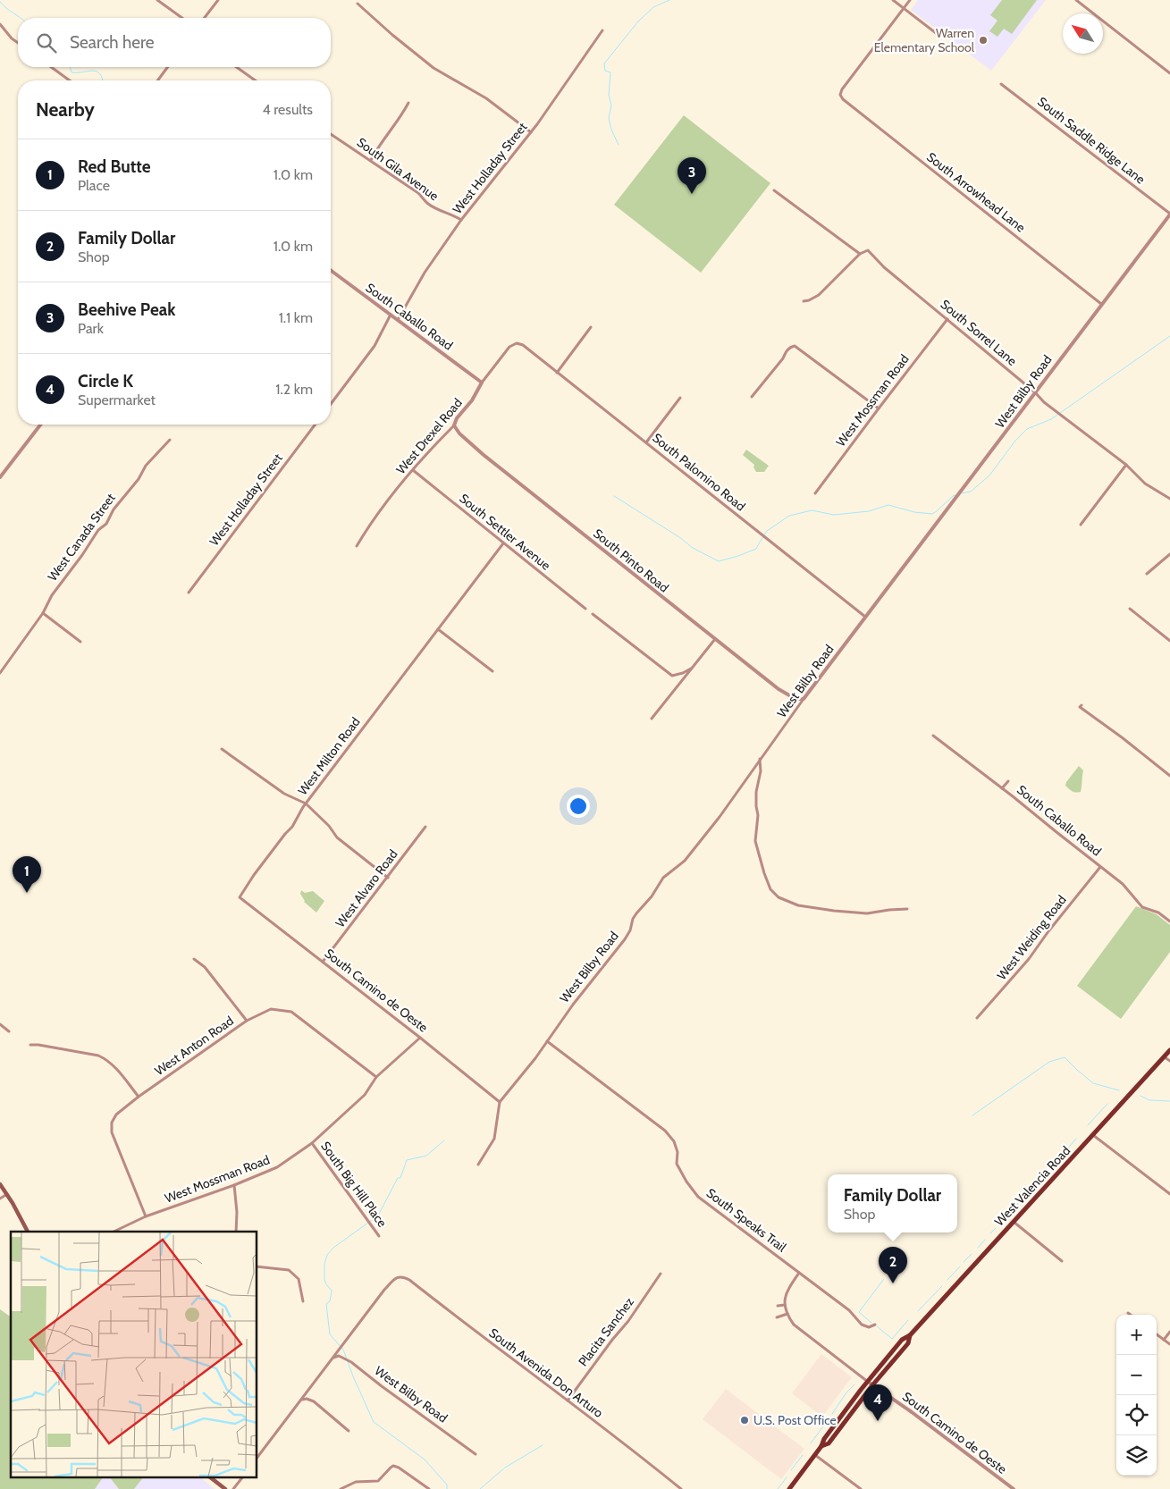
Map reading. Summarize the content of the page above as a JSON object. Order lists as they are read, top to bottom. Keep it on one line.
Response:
{"streets":{"main road":["West Valencia Road"],"street":["South Saddle Ridge Lane","West Holladay Street","South Gila Avenue","South Arrowhead Lane","South Caballo Road","South Sorrel Lane","West Bilby Road","West Mossman Road","West Drexel Road","South Palomino Road","South Settler Avenue","West Canada Street","South Pinto Road","West Milton Road","West Alvaro Road","West Weiding Road","South Camino de Oeste","West Anton Road","South Big Hill Place","South Speaks Trail","Placita Sanchez","South Avenida Don Arturo"]},"crossings":[["South Saddle Ridge Lane","West Bilby Road"],["West Holladay Street","South Gila Avenue"],["West Holladay Street","South Caballo Road"],["South Arrowhead Lane","West Bilby Road"],["South Caballo Road","West Drexel Road"],["South Caballo Road","West Weiding Road"],["South Sorrel Lane","West Bilby Road"],["South Sorrel Lane","West Mossman Road"],["West Bilby Road","South Palomino Road"],["West Bilby Road","South Pinto Road"],["West Bilby Road","South Camino de Oeste"],["West Bilby Road","South Speaks Trail"],["West Bilby Road","South Avenida Don Arturo"],["West Mossman Road","South Camino de Oeste"],["West Mossman Road","West Anton Road"],["West Mossman Road","South Big Hill Place"],["West Drexel Road","South Palomino Road"],["West Drexel Road","South Settler Avenue"],["West Drexel Road","South Pinto Road"],["South Settler Avenue","West Milton Road"],["West Milton Road","South Camino de Oeste"],["West Alvaro Road","South Camino de Oeste"],["South Camino de Oeste","West Valencia Road"],["Placita Sanchez","South Avenida Don Arturo"]],"places":["Warren Elementary School","U.S. Post Office"],"north":"top left","page":{"search":"Search here","heading":["Nearby","4 results"],"list":[{"mark":"1","name":"Red Butte","note":"Place","value":"1.0 km"},{"mark":"2","name":"Family Dollar","note":"Shop","value":"1.0 km"},{"mark":"3","name":"Beehive Peak","note":"Park","value":"1.1 km"},{"mark":"4","name":"Circle K","note":"Supermarket","value":"1.2 km"}],"pins":["3","1","2","4"],"popup":["Family Dollar","Shop"],"map_buttons":["+","−"]}}
